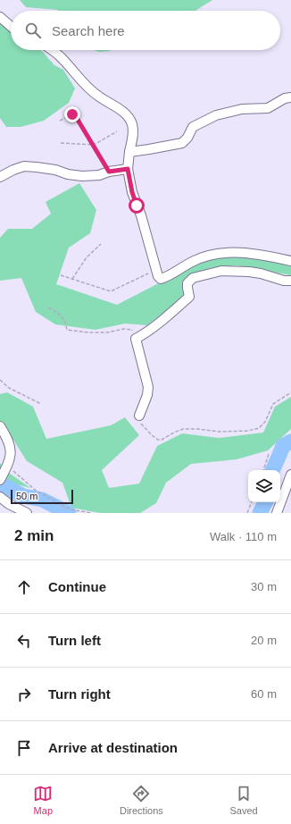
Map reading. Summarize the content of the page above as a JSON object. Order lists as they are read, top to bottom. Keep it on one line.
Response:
{"scale_bar":"50 m","page":{"search":"Search here","scale":"50 m","heading":["2 min","Walk · 110 m"],"list":[["Continue","30 m"],["Turn left","20 m"],["Turn right","60 m"],"Arrive at destination"],"nav":["Map","Directions","Saved"]}}
